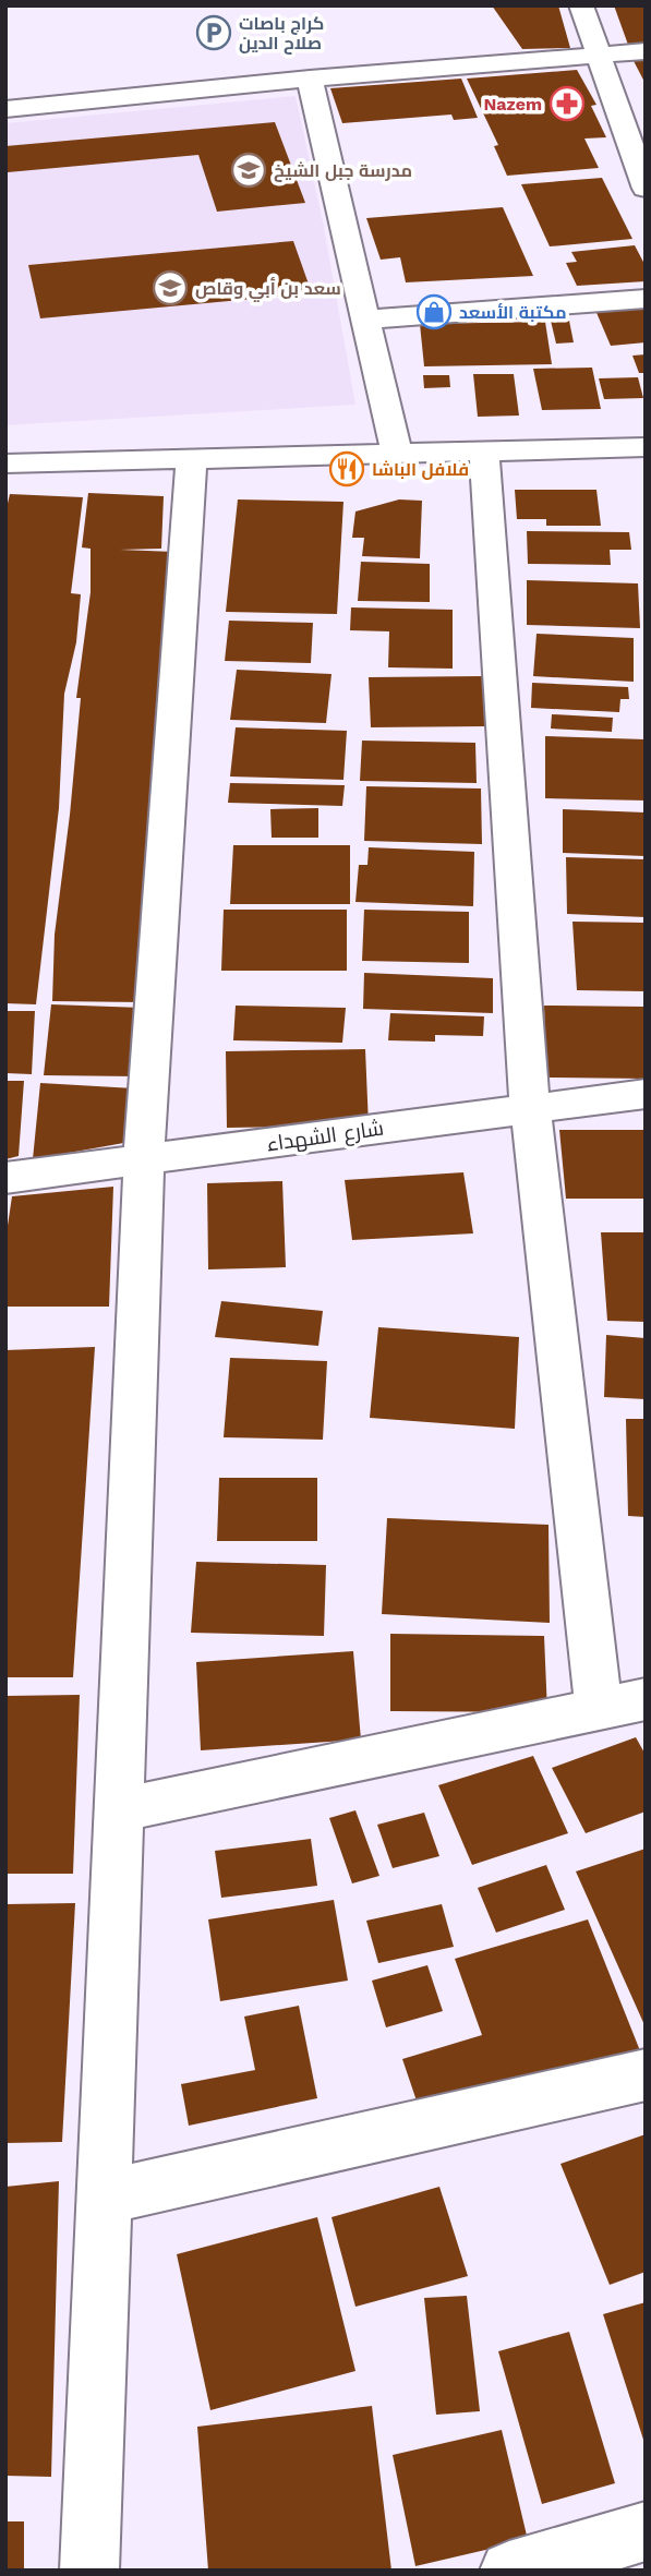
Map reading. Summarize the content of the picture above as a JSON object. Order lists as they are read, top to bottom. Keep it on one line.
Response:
{"streets":{"street":["شارع الشهداء"]},"places":{"parking":["كراج باصات صلاح الدين"],"pharmacy":["Nazem"],"school or university":["مدرسة جبل الشيخ","سعد بن أبي وقاص"],"shop":["مكتبة الأسعد"],"restaurant":["فلافل الباشا"]}}
